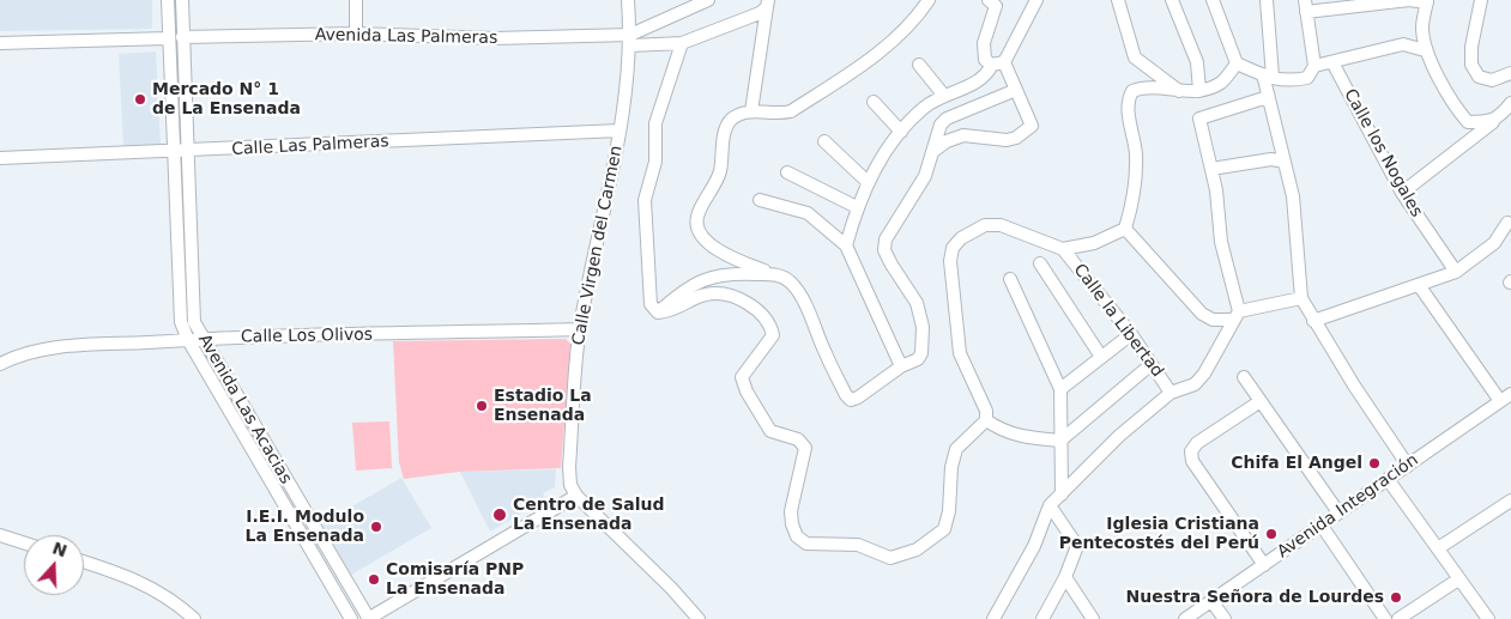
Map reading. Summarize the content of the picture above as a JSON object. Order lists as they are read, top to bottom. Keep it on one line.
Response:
{"streets":{"street":["Avenida Las Palmeras","Calle Las Palmeras","Calle los Nogales","Calle Virgen del Carmen","Calle la Libertad","Calle Los Olivos","Avenida Las Acacias","Avenida Integración"]},"crossings":[["Avenida Las Palmeras","Calle Virgen del Carmen"],["Avenida Las Palmeras","Avenida Las Acacias"],["Calle Las Palmeras","Calle Virgen del Carmen"],["Calle Las Palmeras","Avenida Las Acacias"],["Calle Virgen del Carmen","Calle Los Olivos"],["Calle Los Olivos","Avenida Las Acacias"]],"places":["Mercado N° 1 de La Ensenada","Estadio La Ensenada","Chifa El Angel","Centro de Salud La Ensenada","I.E.I. Modulo La Ensenada","Iglesia Cristiana Pentecostés del Perú","Comisaría PNP La Ensenada","Nuestra Señora de Lourdes"],"north":"top"}
